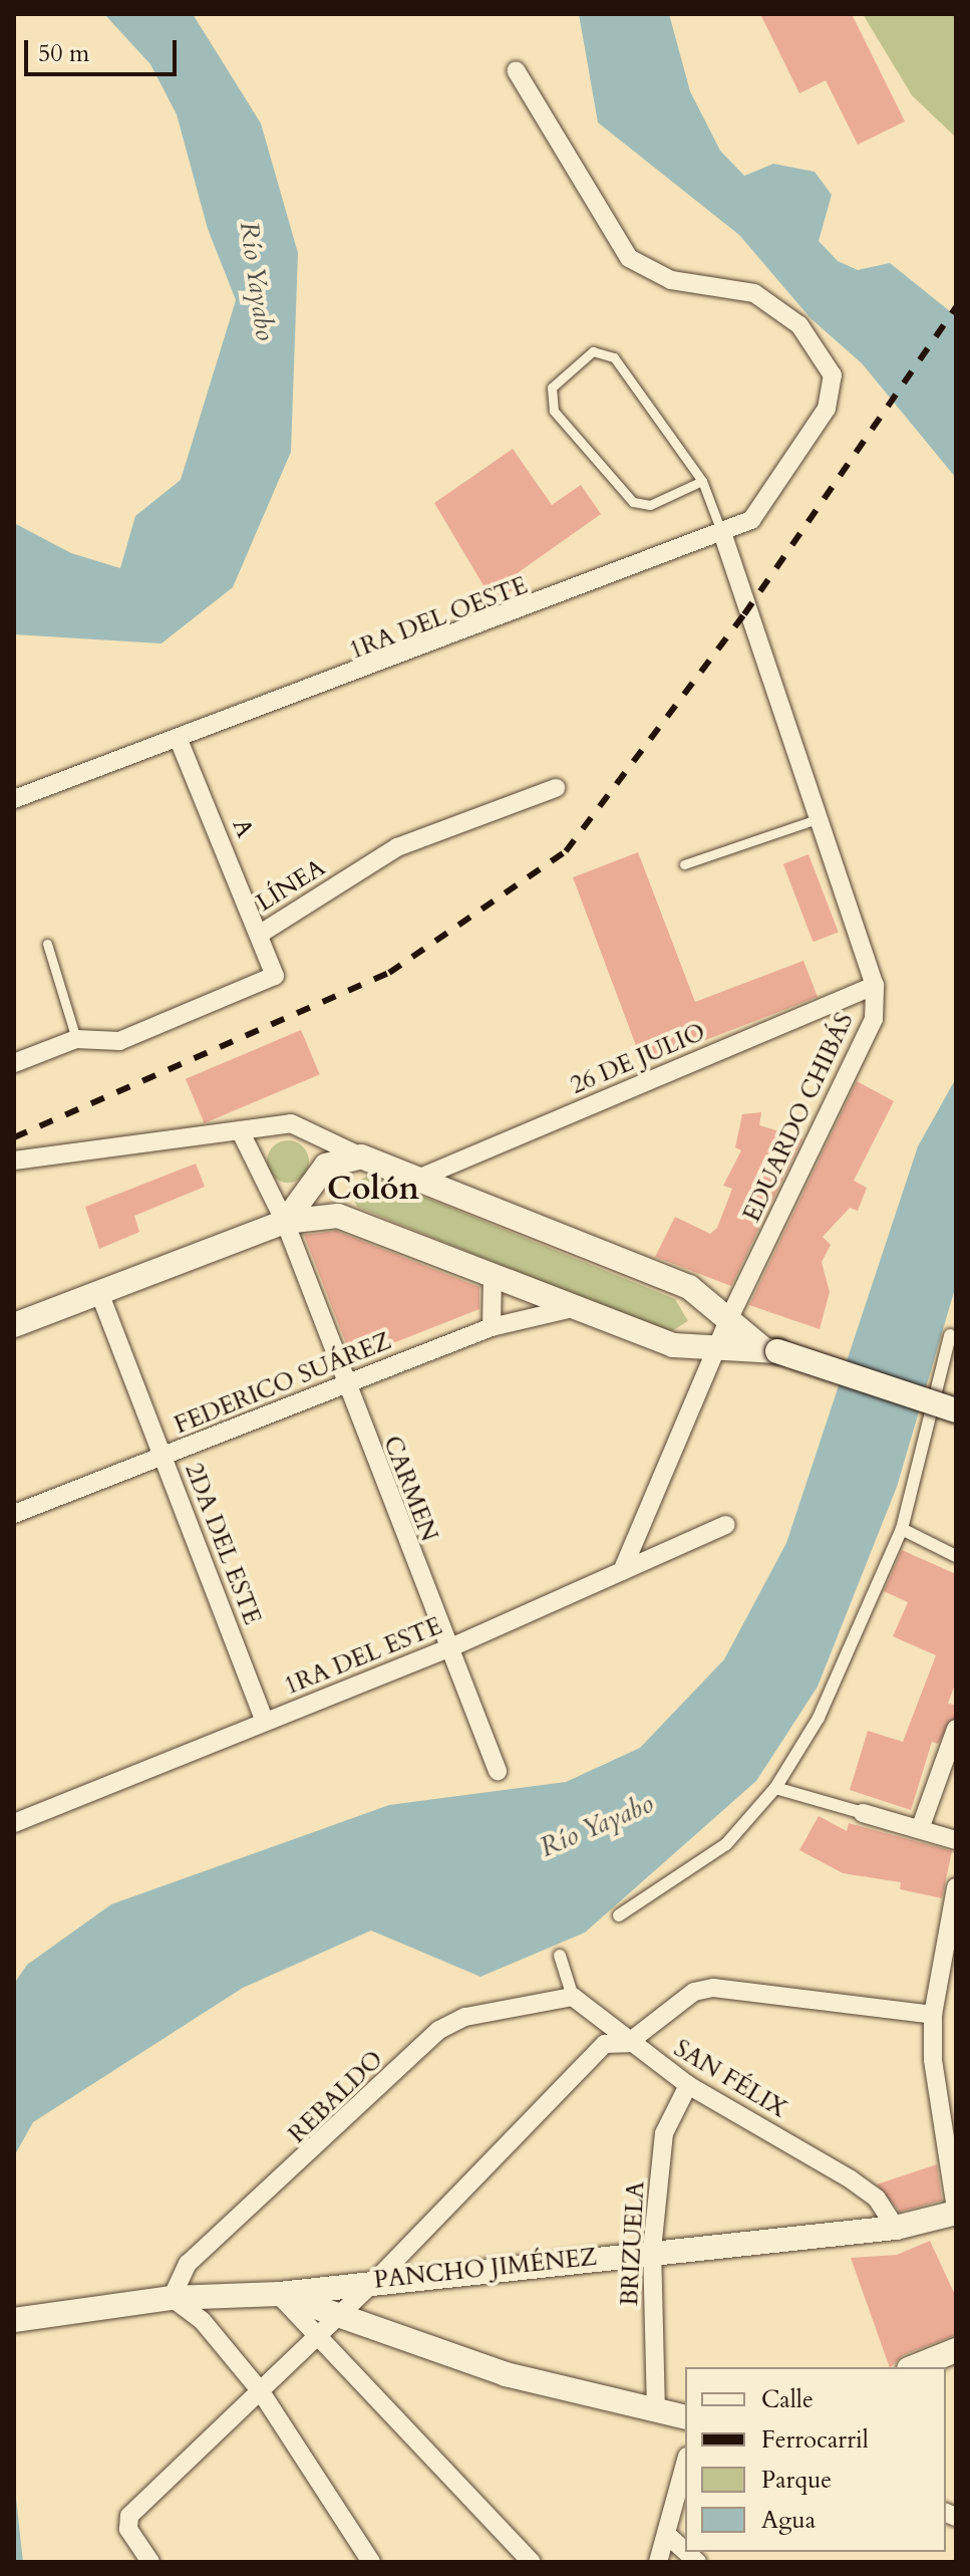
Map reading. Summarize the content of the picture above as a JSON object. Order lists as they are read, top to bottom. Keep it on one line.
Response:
{"streets":{"main road":["PANCHO JIMÉNEZ"],"street":["1RA DEL OESTE","A","LÍNEA","26 DE JULIO","EDUARDO CHIBÁS","FEDERICO SUÁREZ","CARMEN","2DA DEL ESTE","1RA DEL ESTE","SAN FÉLIX","REBALDO","BRIZUELA"]},"crossings":[["1RA DEL OESTE","A"],["1RA DEL OESTE","EDUARDO CHIBÁS"],["A","LÍNEA"],["26 DE JULIO","EDUARDO CHIBÁS"],["EDUARDO CHIBÁS","1RA DEL ESTE"],["FEDERICO SUÁREZ","CARMEN"],["FEDERICO SUÁREZ","2DA DEL ESTE"],["CARMEN","1RA DEL ESTE"],["2DA DEL ESTE","1RA DEL ESTE"],["SAN FÉLIX","REBALDO"],["SAN FÉLIX","BRIZUELA"],["SAN FÉLIX","PANCHO JIMÉNEZ"],["REBALDO","PANCHO JIMÉNEZ"],["BRIZUELA","PANCHO JIMÉNEZ"]],"districts":["Colón"],"water":["Río Yayabo"],"legend":["Calle","Ferrocarril","Parque","Agua"],"scale_bar":"50 m"}
